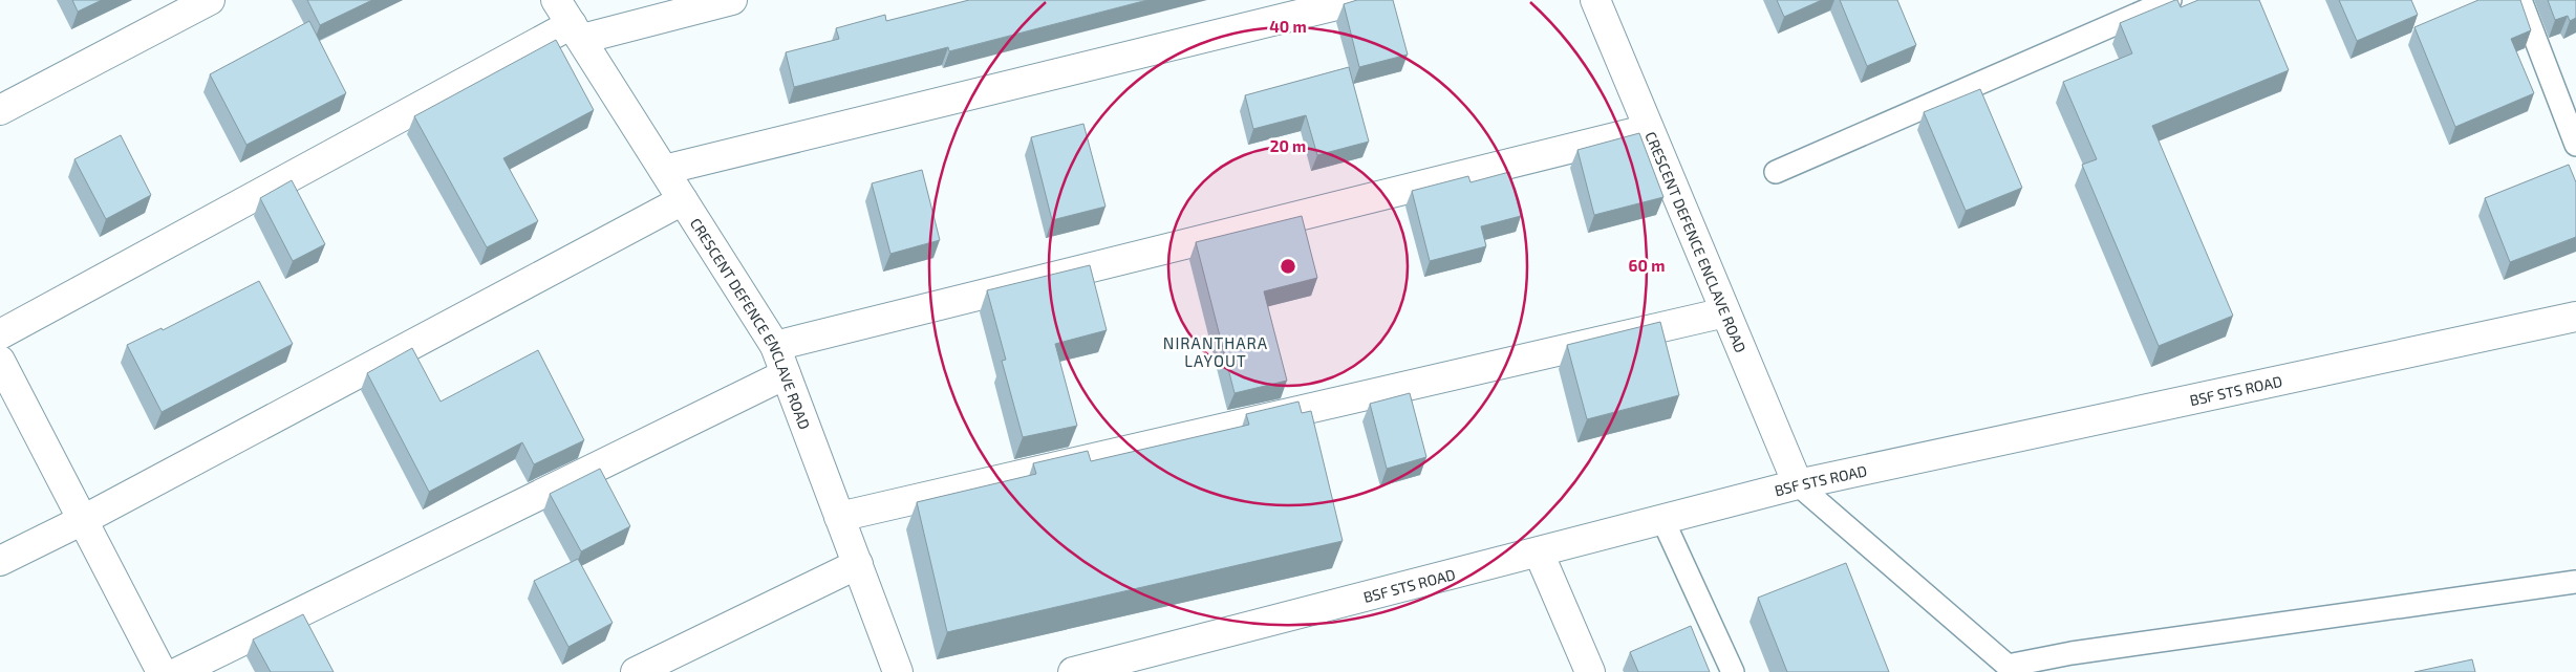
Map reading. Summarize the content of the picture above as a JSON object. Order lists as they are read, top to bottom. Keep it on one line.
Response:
{"streets":{"street":["CRESCENT DEFENCE ENCLAVE ROAD","BSF STS ROAD"]},"crossings":[["CRESCENT DEFENCE ENCLAVE ROAD","BSF STS ROAD"]],"districts":["NIRANTHARA LAYOUT"],"rings":["40 m","20 m","60 m"]}
